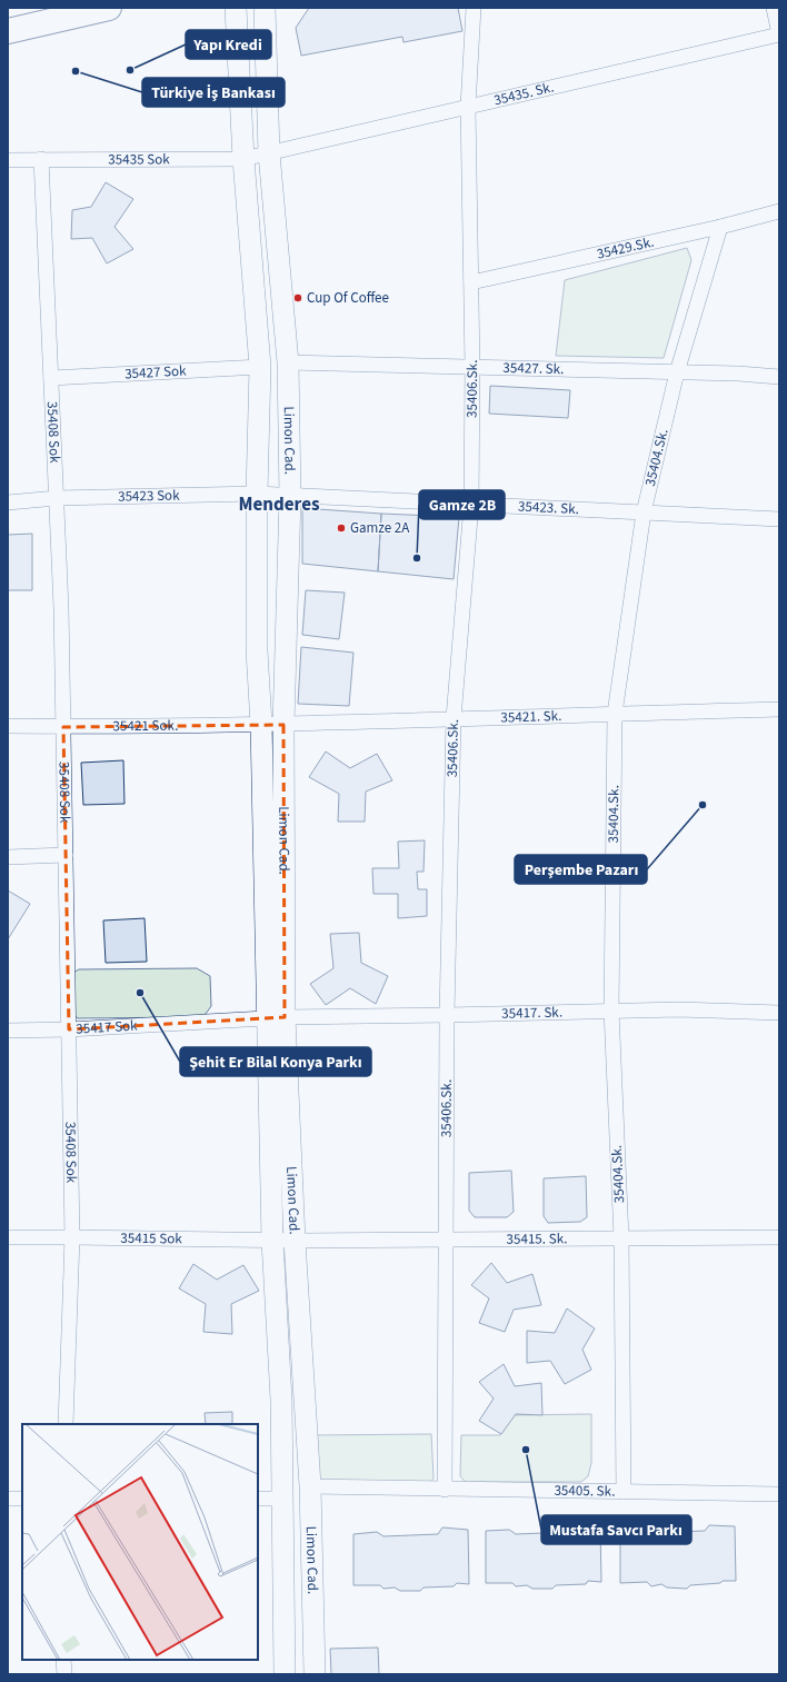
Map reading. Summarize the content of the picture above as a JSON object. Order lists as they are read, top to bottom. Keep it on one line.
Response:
{"streets":{"street":["35435. Sk.","35435 Sok","35429.Sk.","35427. Sk.","35427 Sok","35406.Sk.","35408 Sok","Limon Cad.","35404.Sk.","35423 Sok","35423. Sk.","35421. Sk.","35421 Sok.","35417. Sk.","35417 Sok","35415 Sok","35415. Sk.","35405. Sk."]},"crossings":[["35435. Sk.","35435 Sok"],["35435. Sk.","35406.Sk."],["35435. Sk.","Limon Cad."],["35435 Sok","35408 Sok"],["35435 Sok","Limon Cad."],["35429.Sk.","35406.Sk."],["35429.Sk.","35404.Sk."],["35427. Sk.","35406.Sk."],["35427. Sk.","Limon Cad."],["35427. Sk.","35404.Sk."],["35427 Sok","35408 Sok"],["35427 Sok","Limon Cad."],["35406.Sk.","35423. Sk."],["35406.Sk.","35421. Sk."],["35406.Sk.","35417. Sk."],["35406.Sk.","35415. Sk."],["35406.Sk.","35405. Sk."],["35408 Sok","35423 Sok"],["35408 Sok","35421 Sok."],["35408 Sok","35417 Sok"],["35408 Sok","35415 Sok"],["Limon Cad.","35423 Sok"],["Limon Cad.","35423. Sk."],["Limon Cad.","35421. Sk."],["Limon Cad.","35421 Sok."],["Limon Cad.","35417. Sk."],["Limon Cad.","35417 Sok"],["Limon Cad.","35415 Sok"],["Limon Cad.","35415. Sk."],["Limon Cad.","35405. Sk."],["35404.Sk.","35423. Sk."],["35404.Sk.","35421. Sk."],["35404.Sk.","35417. Sk."],["35404.Sk.","35415. Sk."],["35404.Sk.","35405. Sk."],["35423 Sok","35423. Sk."],["35421. Sk.","35421 Sok."],["35417. Sk.","35417 Sok"],["35415 Sok","35415. Sk."]],"districts":["Menderes"],"places":["Yapı Kredi","Türkiye İş Bankası","Cup Of Coffee","Gamze 2A","Gamze 2B","Perşembe Pazarı","Şehit Er Bilal Konya Parkı","Mustafa Savcı Parkı"]}
